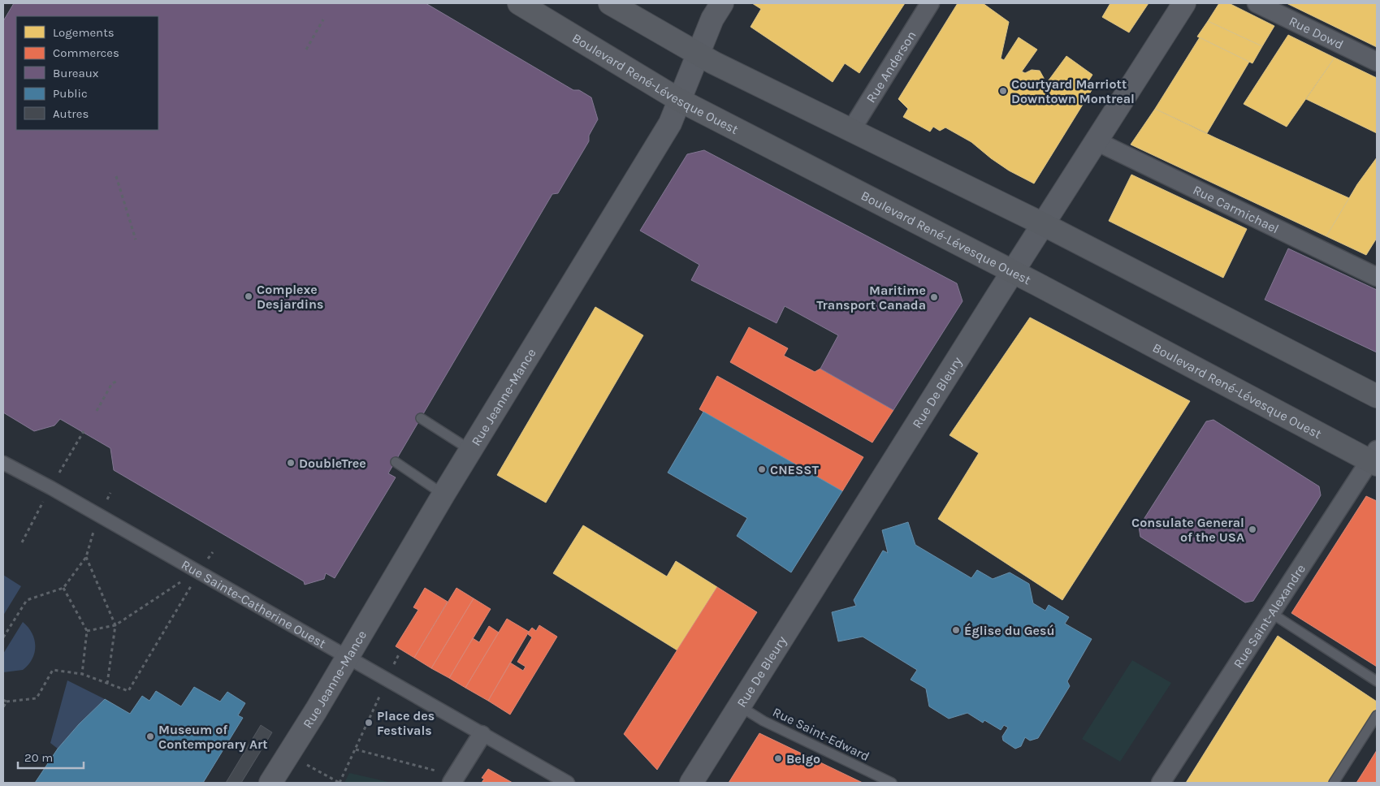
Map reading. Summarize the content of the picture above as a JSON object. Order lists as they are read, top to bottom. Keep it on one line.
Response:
{"streets":{"main road":["Boulevard René-Lévesque Ouest"],"street":["Rue Dowd","Rue Anderson","Rue Carmichael","Rue De Bleury","Rue Jeanne-Mance","Rue Sainte-Catherine Ouest","Rue Saint-Alexandre"],"lane":["Rue Saint-Edward"]},"crossings":[["Boulevard René-Lévesque Ouest","Rue De Bleury"],["Boulevard René-Lévesque Ouest","Rue Jeanne-Mance"],["Boulevard René-Lévesque Ouest","Rue Saint-Alexandre"],["Rue Carmichael","Rue De Bleury"],["Rue De Bleury","Rue Saint-Edward"],["Rue Jeanne-Mance","Rue Sainte-Catherine Ouest"]],"places":["Courtyard Marriott Downtown Montreal","Complexe Desjardins","Maritime Transport Canada","DoubleTree","CNESST","Consulate General of the USA","Église du Gesú","Place des Festivals","Museum of Contemporary Art","Belgo"],"legend":["Logements","Commerces","Bureaux","Public","Autres"],"scale_bar":"20 m"}
